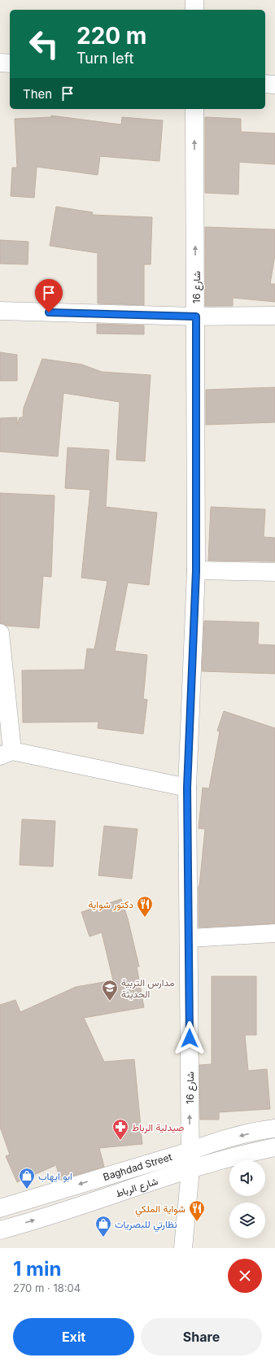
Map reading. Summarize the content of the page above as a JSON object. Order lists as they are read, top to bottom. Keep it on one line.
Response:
{"streets":{"street":["شارع 16","Baghdad Street","شارع الرباط"]},"crossings":[["شارع 16","Baghdad Street"],["شارع 16","شارع الرباط"]],"one_way":["شارع 16","Baghdad Street","شارع الرباط"],"places":{"restaurant":["دكتور شواية","شواية الملكي"],"school or university":["مدارس التربية الحديثة"],"pharmacy":["صيدلية الرباط"],"shop":["ابو ايهاب","نظارتي للبصريات"]},"page":{"turn":["220 m","Turn left"],"then":"Then","heading":["1 min","270 m · 18:04"],"buttons":["Exit","Share"]}}
